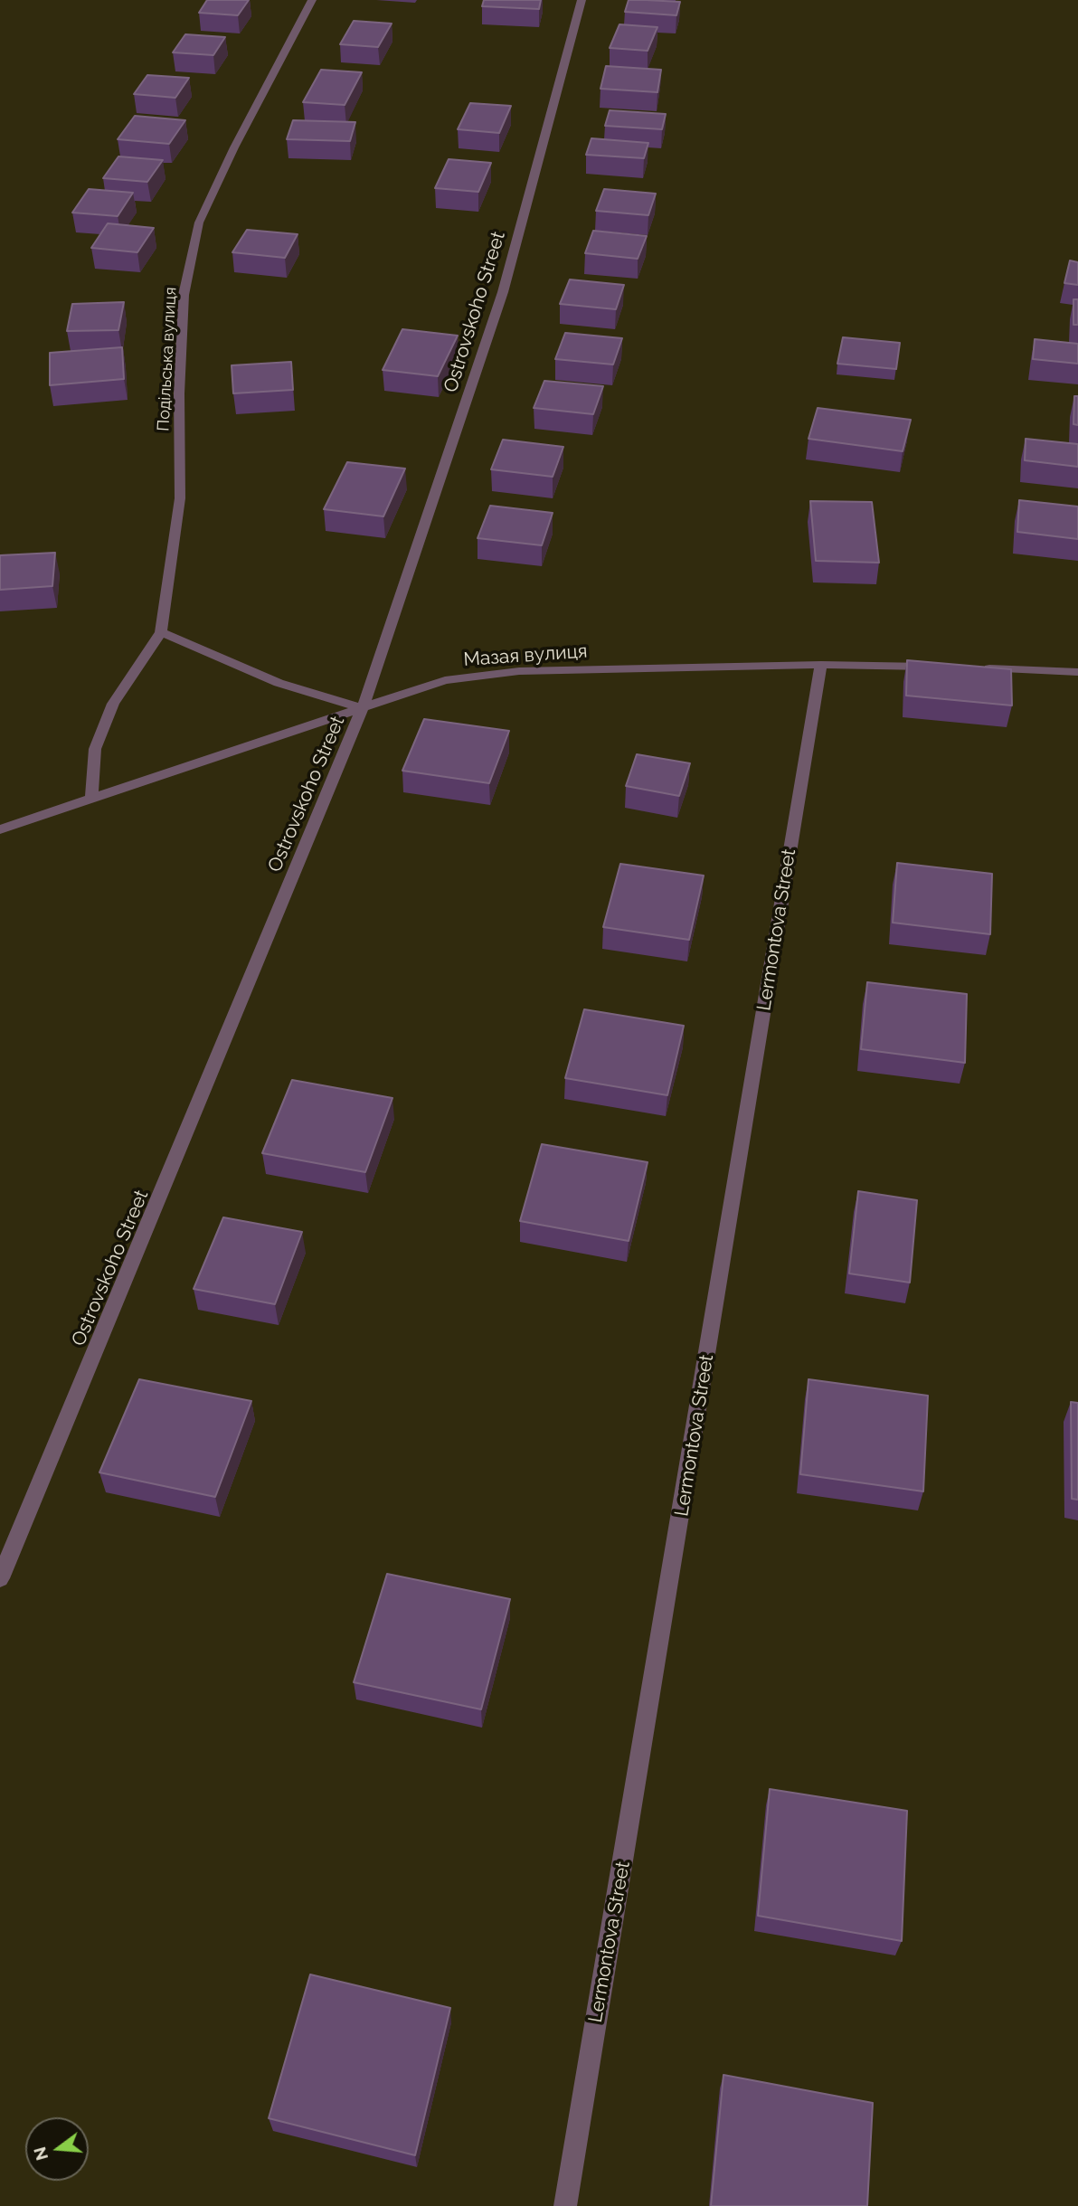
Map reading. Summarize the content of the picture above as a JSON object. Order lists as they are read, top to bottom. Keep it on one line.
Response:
{"streets":{"street":["Ostrovskoho Street","Подільська вулиця","Мазая вулиця","Lermontova Street"]},"crossings":[["Ostrovskoho Street","Мазая вулиця"],["Мазая вулиця","Lermontova Street"]],"north":"left"}
